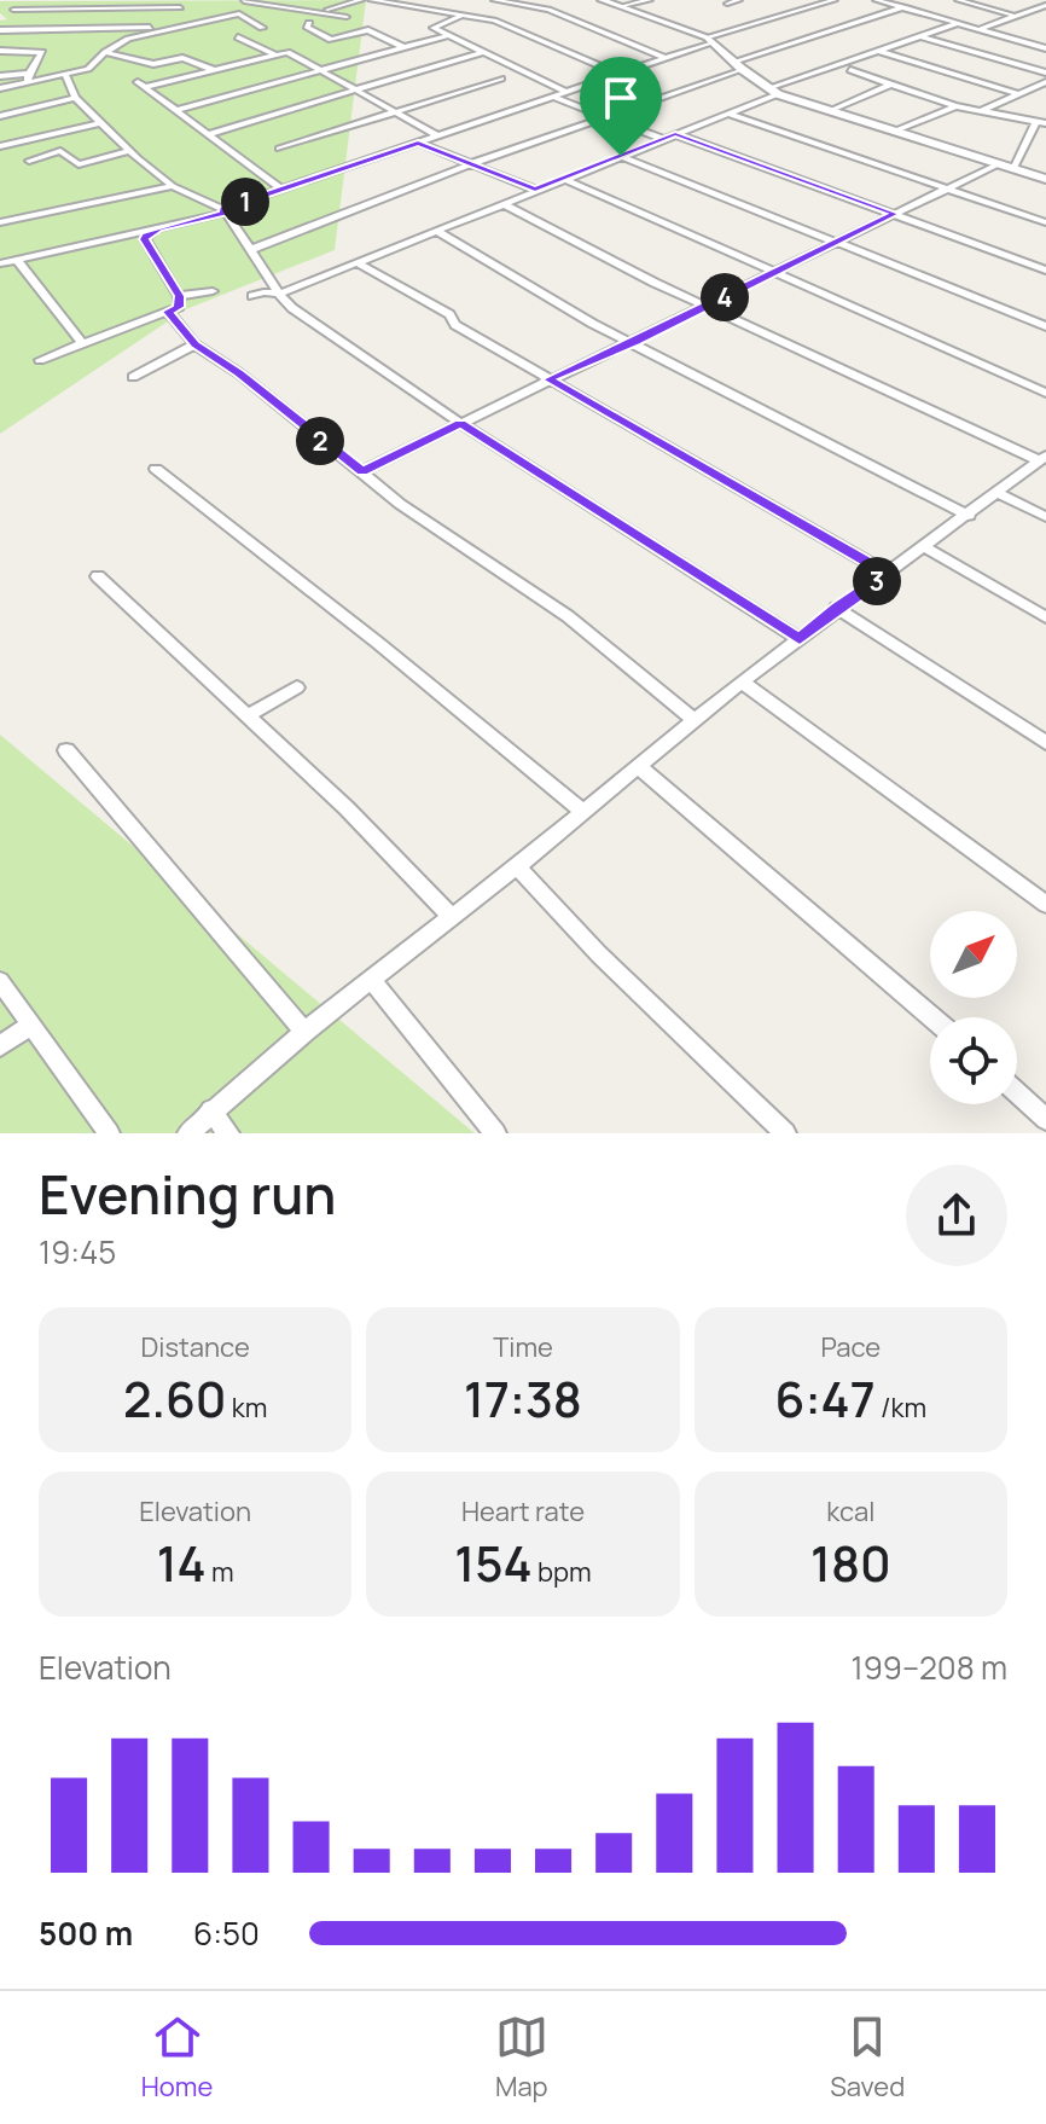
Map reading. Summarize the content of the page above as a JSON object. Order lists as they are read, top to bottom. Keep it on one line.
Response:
{"north":"top right","page":{"pins":["1","4","2","3"],"heading":["Evening run","19:45"],"stats":[["Distance","2.60 km"],["Time","17:38"],["Pace","6:47 /km"],["Elevation","14 m"],["Heart rate","154 bpm"],["kcal","180"]],"chart":["Elevation","199–208 m"],"list":[{"name":"500 m","note":"6:50"}],"tabs":["Home","Map","Saved"]}}
